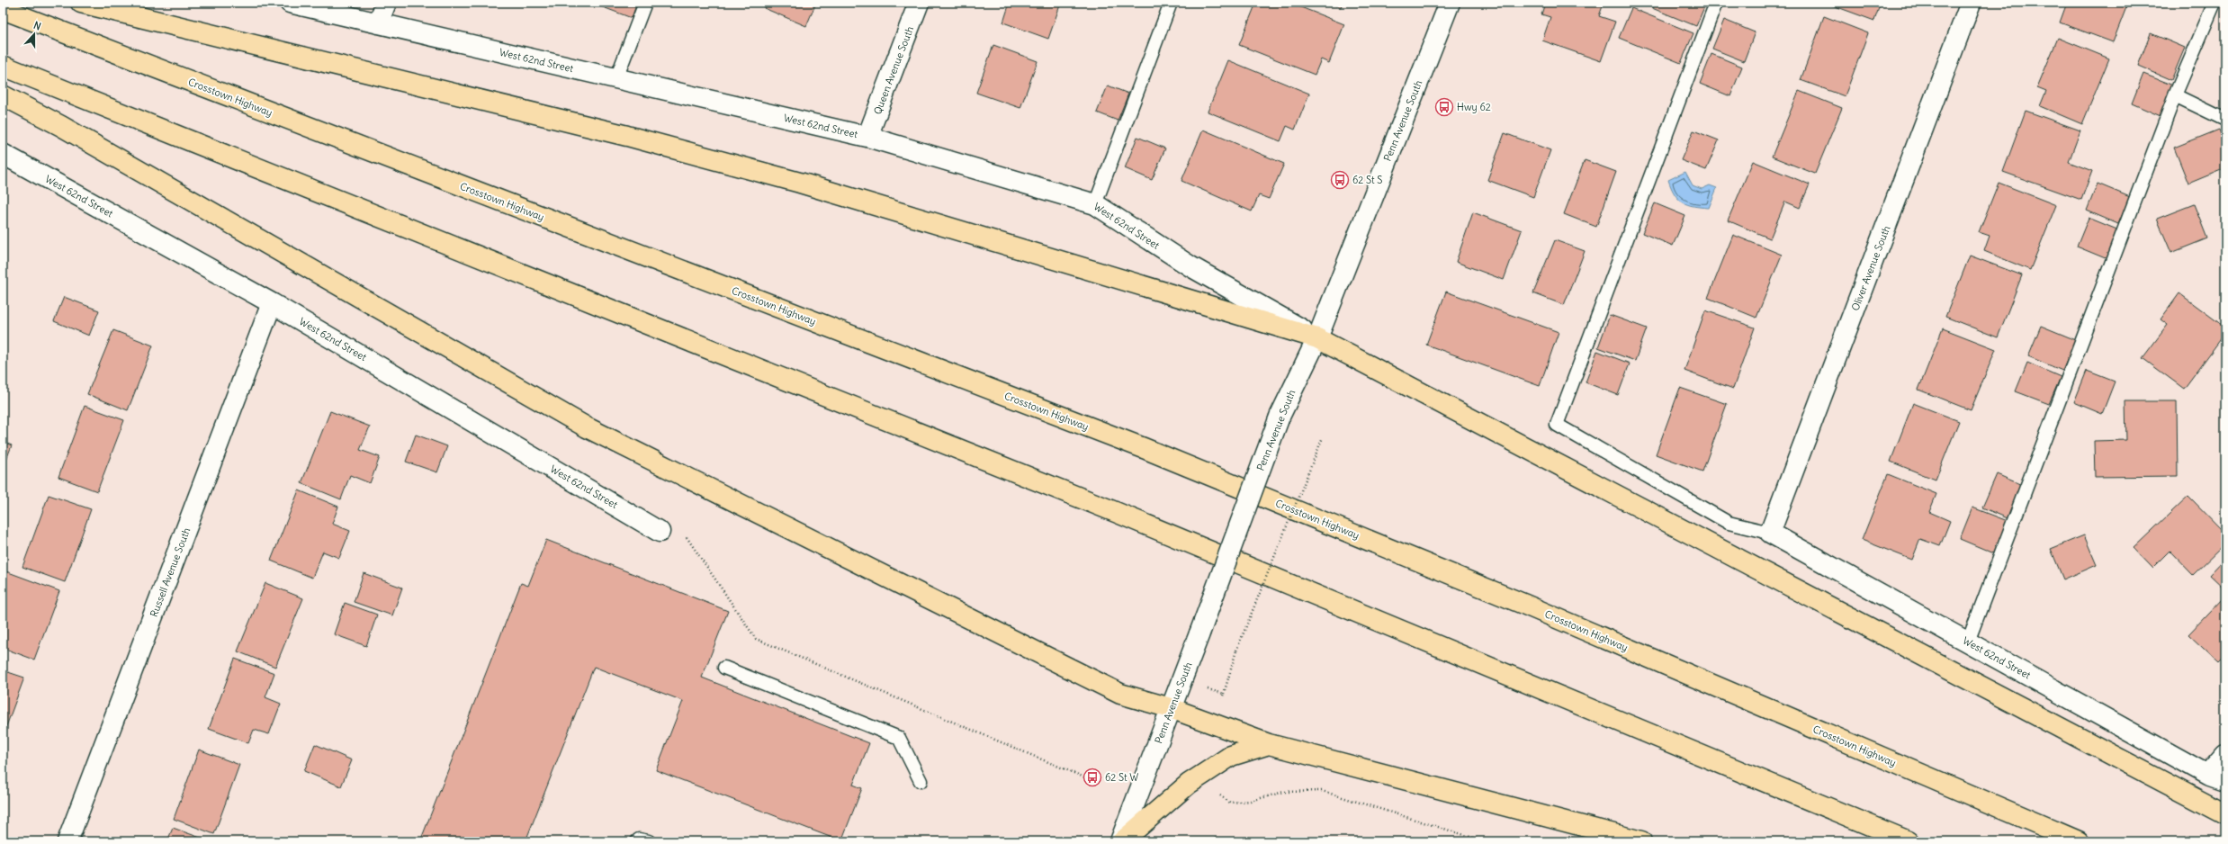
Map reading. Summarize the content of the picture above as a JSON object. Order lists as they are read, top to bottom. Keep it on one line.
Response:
{"streets":{"highway":["Crosstown Highway"],"street":["West 62nd Street","Queen Avenue South","Penn Avenue South","Oliver Avenue South","Russell Avenue South"]},"crossings":[["West 62nd Street","Queen Avenue South"],["West 62nd Street","Penn Avenue South"],["West 62nd Street","Oliver Avenue South"],["West 62nd Street","Russell Avenue South"]],"places":{"bus stop":["Hwy 62","62 St S","62 St W"]},"north":"top"}
